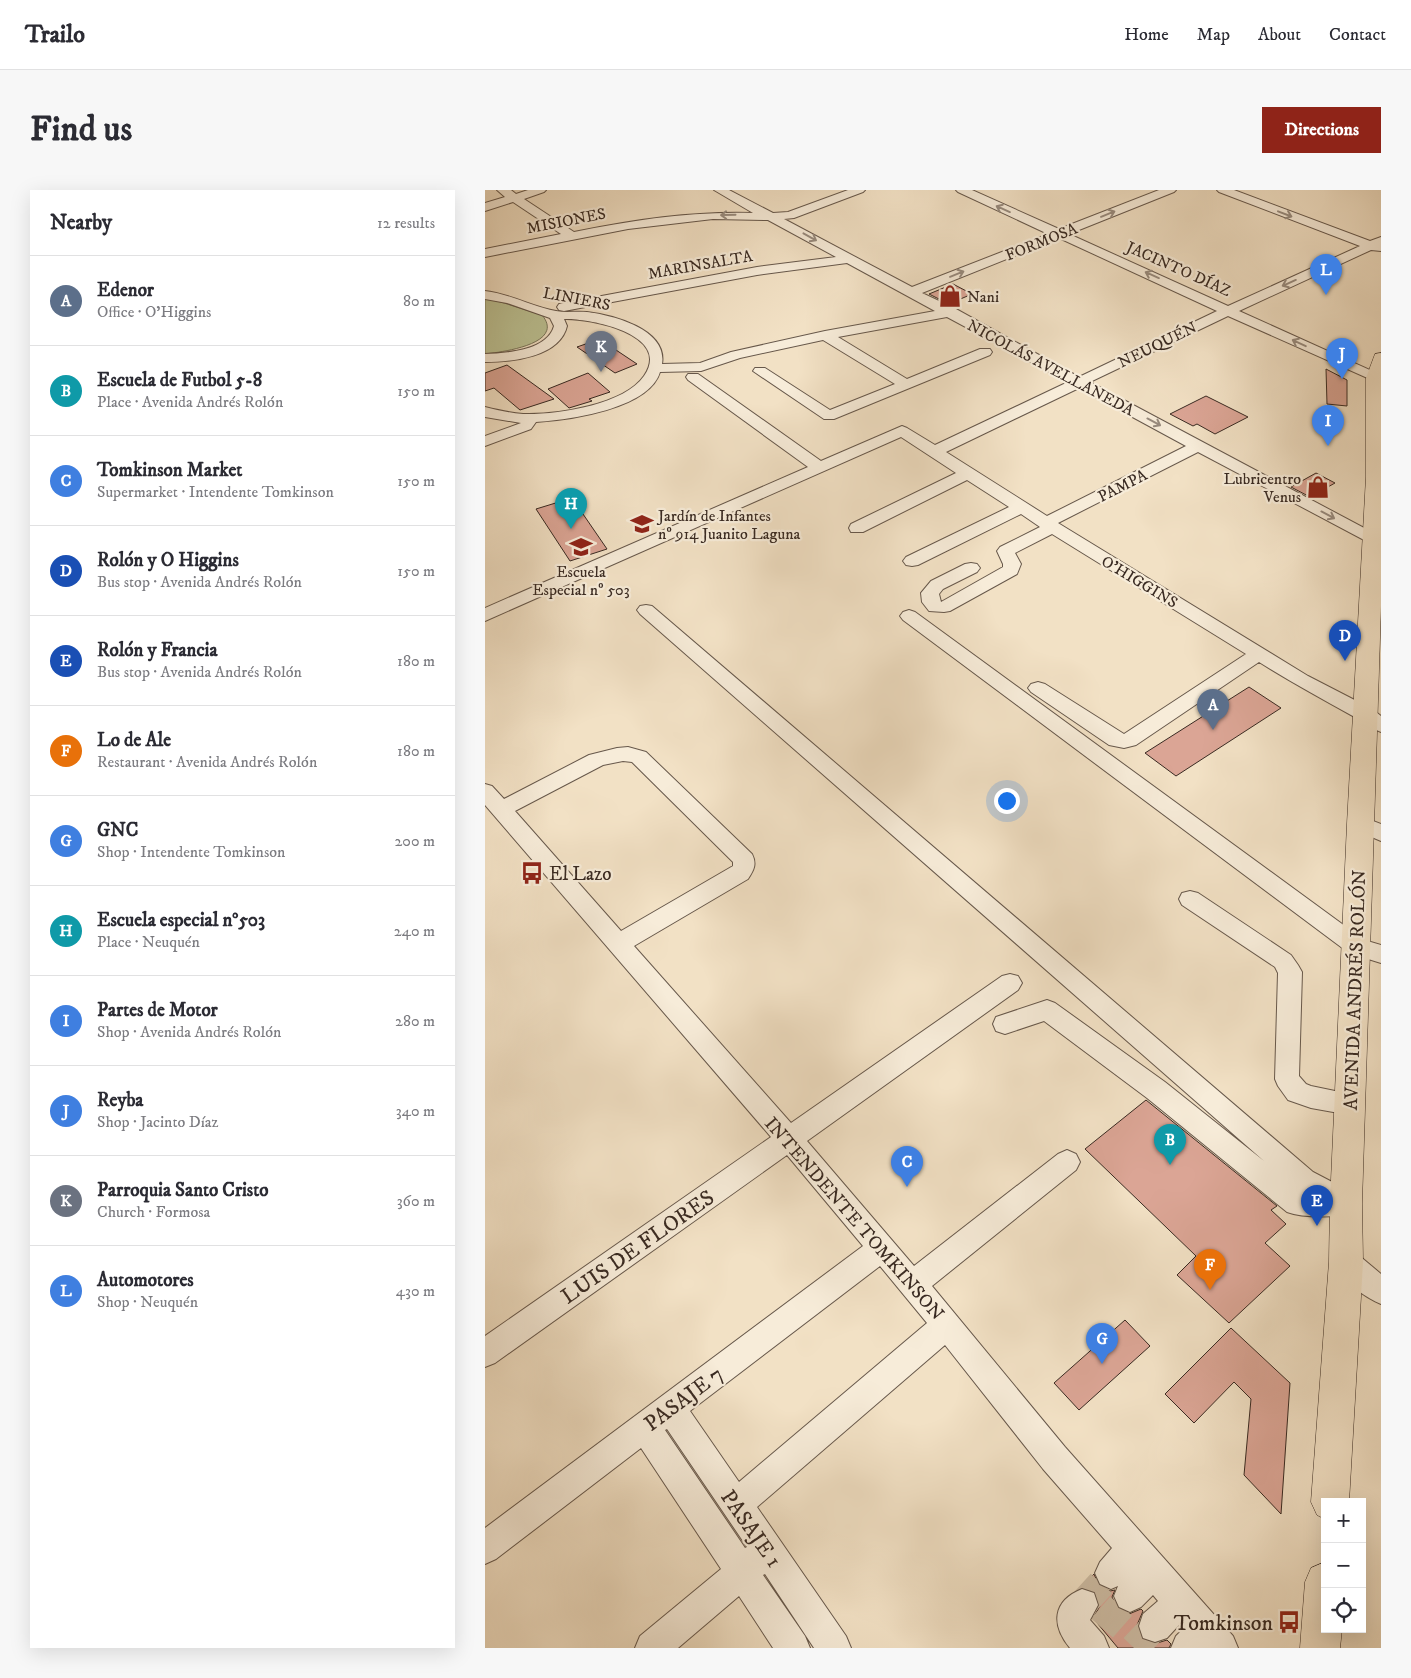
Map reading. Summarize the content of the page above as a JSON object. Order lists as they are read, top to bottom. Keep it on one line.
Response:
{"streets":{"main road":["AVENIDA ANDRÉS ROLÓN"],"street":["MISIONES","FORMOSA","MARINSALTA","JACINTO DÍAZ","LINIERS","NEUQUÉN","NICOLÁS AVELLANEDA","PAMPA","O'HIGGINS","INTENDENTE TOMKINSON","LUIS DE FLORES","PASAJE 7","PASAJE 1"]},"crossings":[["MISIONES","NICOLÁS AVELLANEDA"],["FORMOSA","JACINTO DÍAZ"],["FORMOSA","NICOLÁS AVELLANEDA"],["MARINSALTA","LINIERS"],["MARINSALTA","NICOLÁS AVELLANEDA"],["JACINTO DÍAZ","NEUQUÉN"],["JACINTO DÍAZ","AVENIDA ANDRÉS ROLÓN"],["NEUQUÉN","NICOLÁS AVELLANEDA"],["NEUQUÉN","O'HIGGINS"],["NICOLÁS AVELLANEDA","PAMPA"],["NICOLÁS AVELLANEDA","AVENIDA ANDRÉS ROLÓN"],["PAMPA","O'HIGGINS"],["O'HIGGINS","AVENIDA ANDRÉS ROLÓN"],["INTENDENTE TOMKINSON","LUIS DE FLORES"],["INTENDENTE TOMKINSON","PASAJE 7"],["PASAJE 7","PASAJE 1"]],"one_way":["FORMOSA","NICOLÁS AVELLANEDA"],"places":{"shop":["Nani","Lubricentro Venus"],"school or university":["Jardín de Infantes nº 914 Juanito Laguna","Escuela Especial nº 503"],"bus stop":["El Lazo","Tomkinson"]},"page":{"header":"Trailo","nav":["Home","Map","About","Contact"],"buttons":"Directions","title":"Find us","heading":["Nearby","12 results"],"pins":["L","K","J","I","H","D","A","B","C","E","F","G"],"list":[{"mark":"A","name":"Edenor","note":"Office · O'Higgins","value":"80 m"},{"mark":"B","name":"Escuela de Futbol 5-8","note":"Place · Avenida Andrés Rolón","value":"150 m"},{"mark":"C","name":"Tomkinson Market","note":"Supermarket · Intendente Tomkinson","value":"150 m"},{"mark":"D","name":"Rolón y O Higgins","note":"Bus stop · Avenida Andrés Rolón","value":"150 m"},{"mark":"E","name":"Rolón y Francia","note":"Bus stop · Avenida Andrés Rolón","value":"180 m"},{"mark":"F","name":"Lo de Ale","note":"Restaurant · Avenida Andrés Rolón","value":"180 m"},{"mark":"G","name":"GNC","note":"Shop · Intendente Tomkinson","value":"200 m"},{"mark":"H","name":"Escuela especial n°503","note":"Place · Neuquén","value":"240 m"},{"mark":"I","name":"Partes de Motor","note":"Shop · Avenida Andrés Rolón","value":"280 m"},{"mark":"J","name":"Reyba","note":"Shop · Jacinto Díaz","value":"340 m"},{"mark":"K","name":"Parroquia Santo Cristo","note":"Church · Formosa","value":"360 m"},{"mark":"L","name":"Automotores","note":"Shop · Neuquén","value":"430 m"}],"map_buttons":["+","−"]}}
